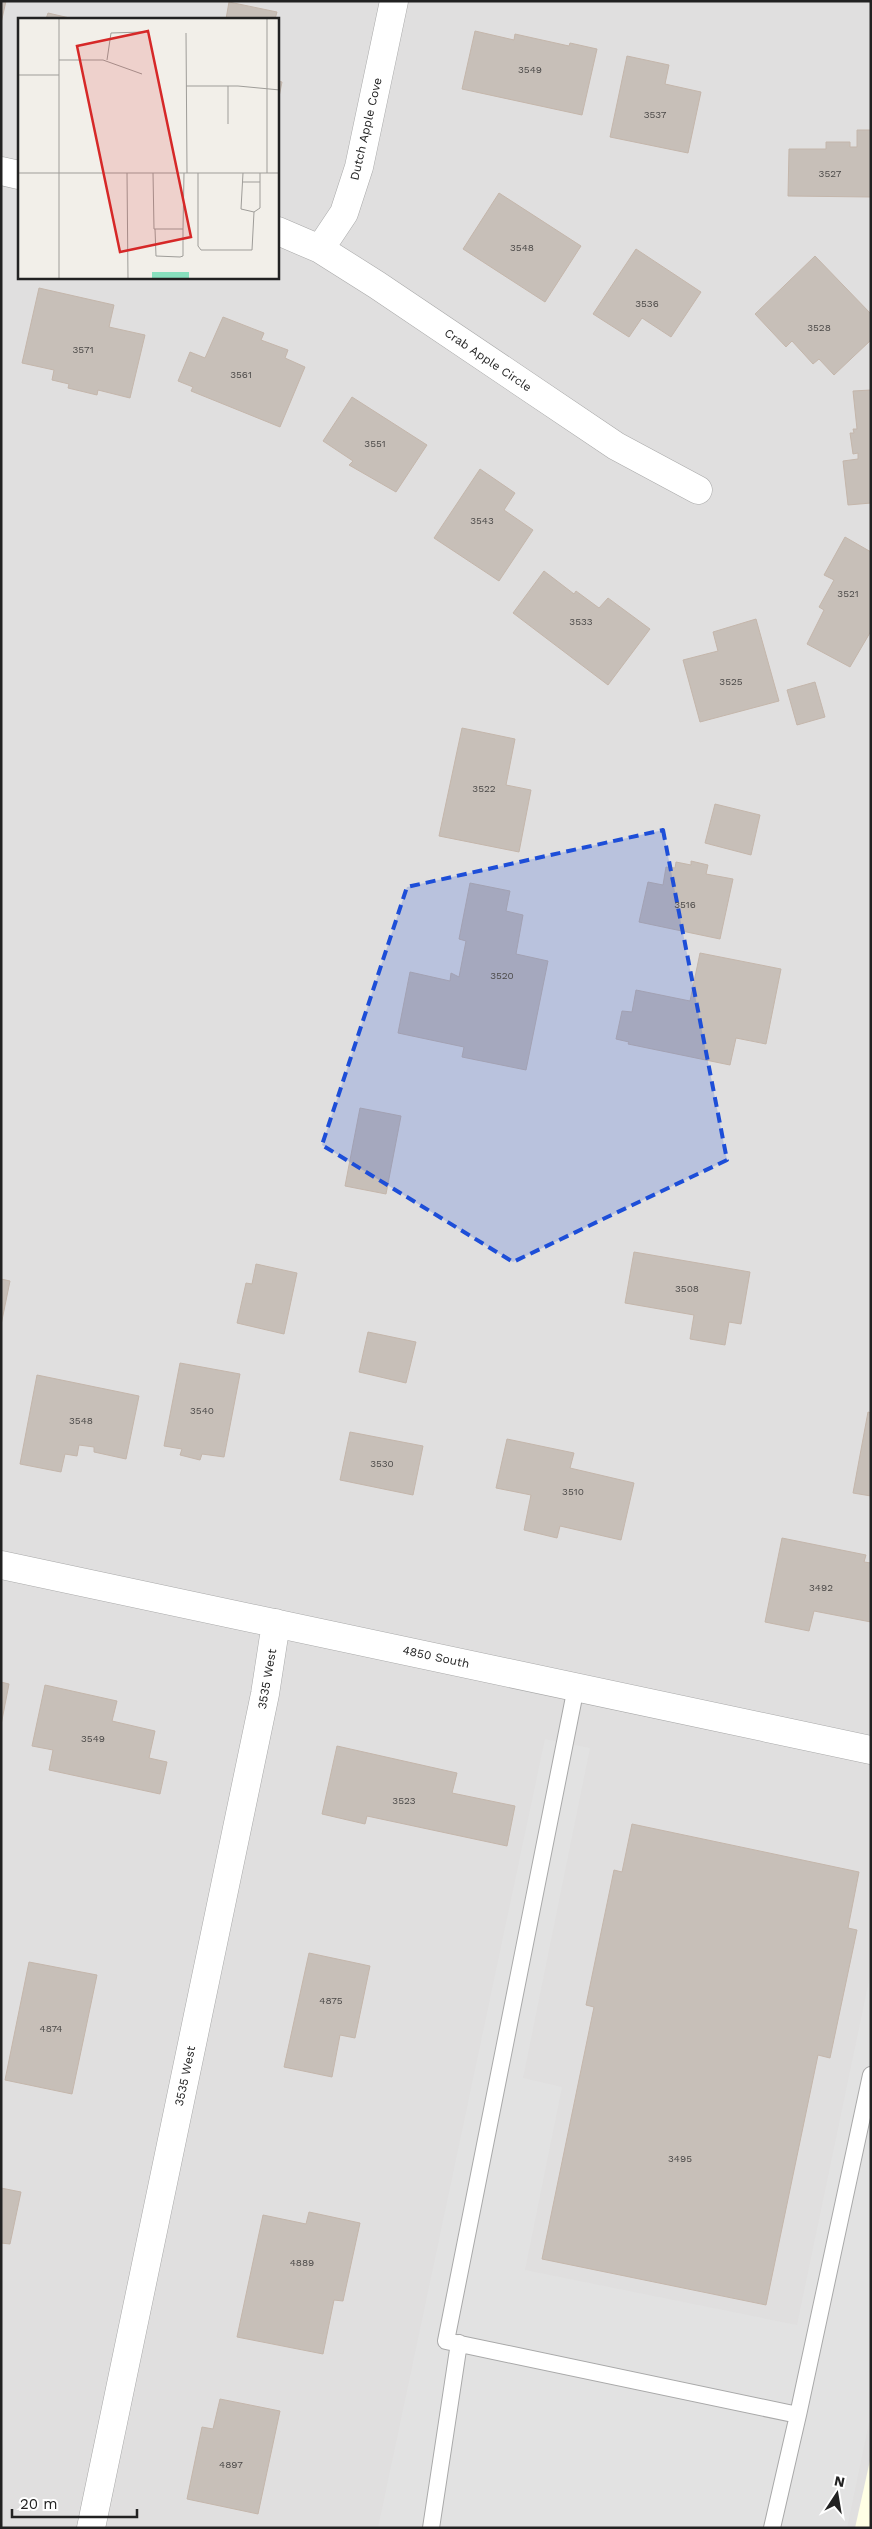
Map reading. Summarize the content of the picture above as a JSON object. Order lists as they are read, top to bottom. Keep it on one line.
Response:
{"streets":{"street":["Dutch Apple Cove","Crab Apple Circle","4850 South","3535 West"]},"crossings":[["Dutch Apple Cove","Crab Apple Circle"],["4850 South","3535 West"]],"house_numbers":["3549","3537","3527","3548","3536","3528","3571","3561","3551","3543","3521","3533","3525","3522","3516","3520","3508","3540","3548","3530","3510","3492","3549","3523","4875","4874","3495","4889","4897"],"scale_bar":"20 m","north":"top"}
